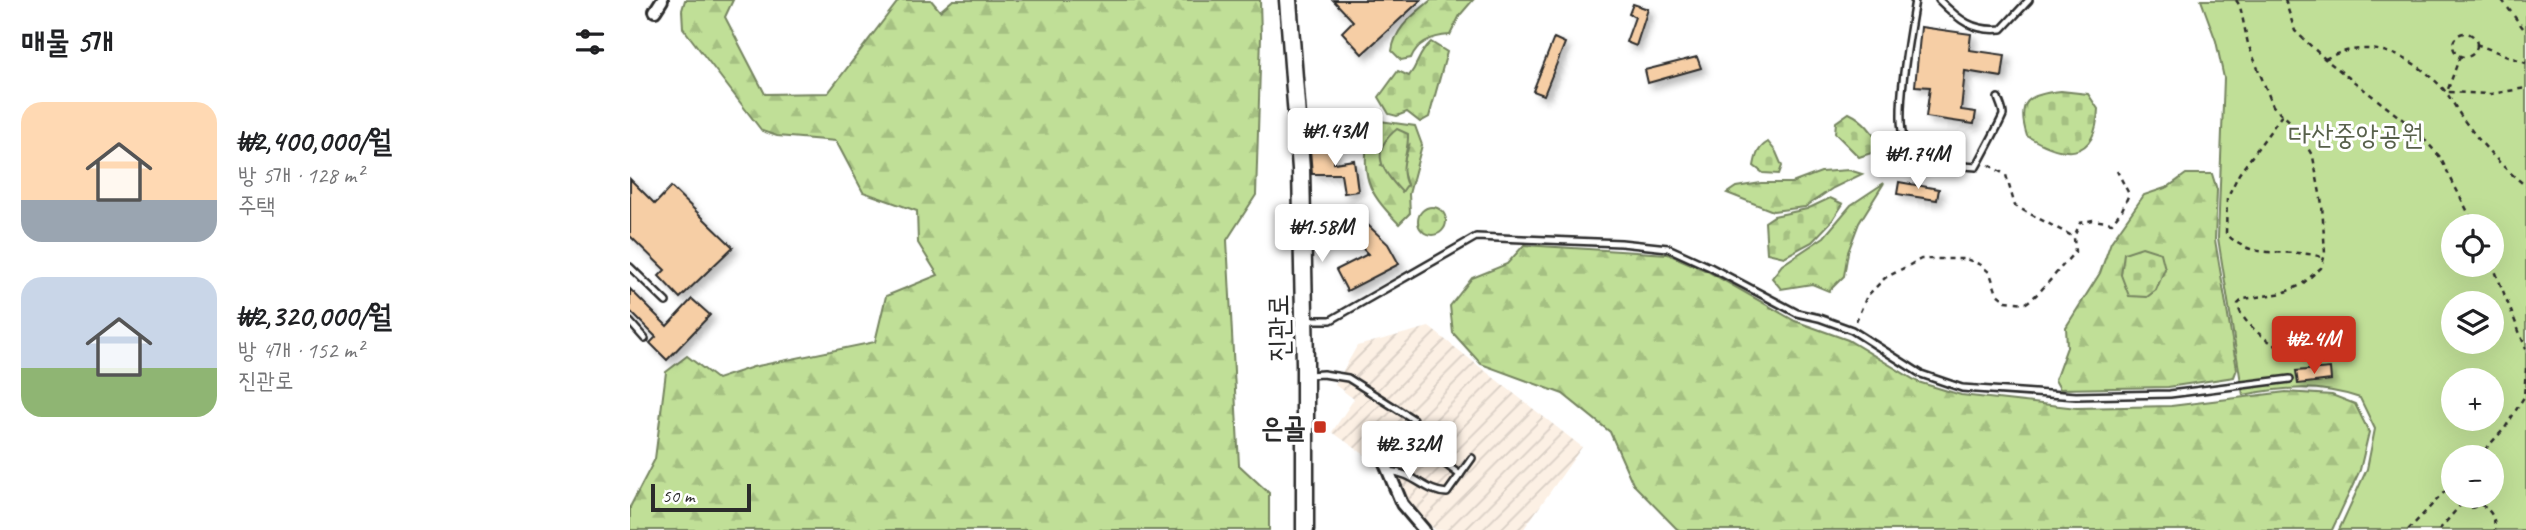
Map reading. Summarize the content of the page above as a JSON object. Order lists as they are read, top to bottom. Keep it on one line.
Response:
{"streets":{"main road":["진관로"]},"parks":["다산중앙공원"],"places":{"transit":["은골"]},"scale_bar":"50 m","page":{"heading":"매물 5개","list":[{"name":"₩2,400,000/월","note":"방 5개 · 128 m² · 주택"},{"name":"₩2,320,000/월","note":"방 4개 · 152 m² · 진관로"}],"price":["₩1.43M","₩1.74M","₩1.58M","₩2.4M","₩2.32M"],"map_buttons":["+","−"],"scale":"50 m"}}
